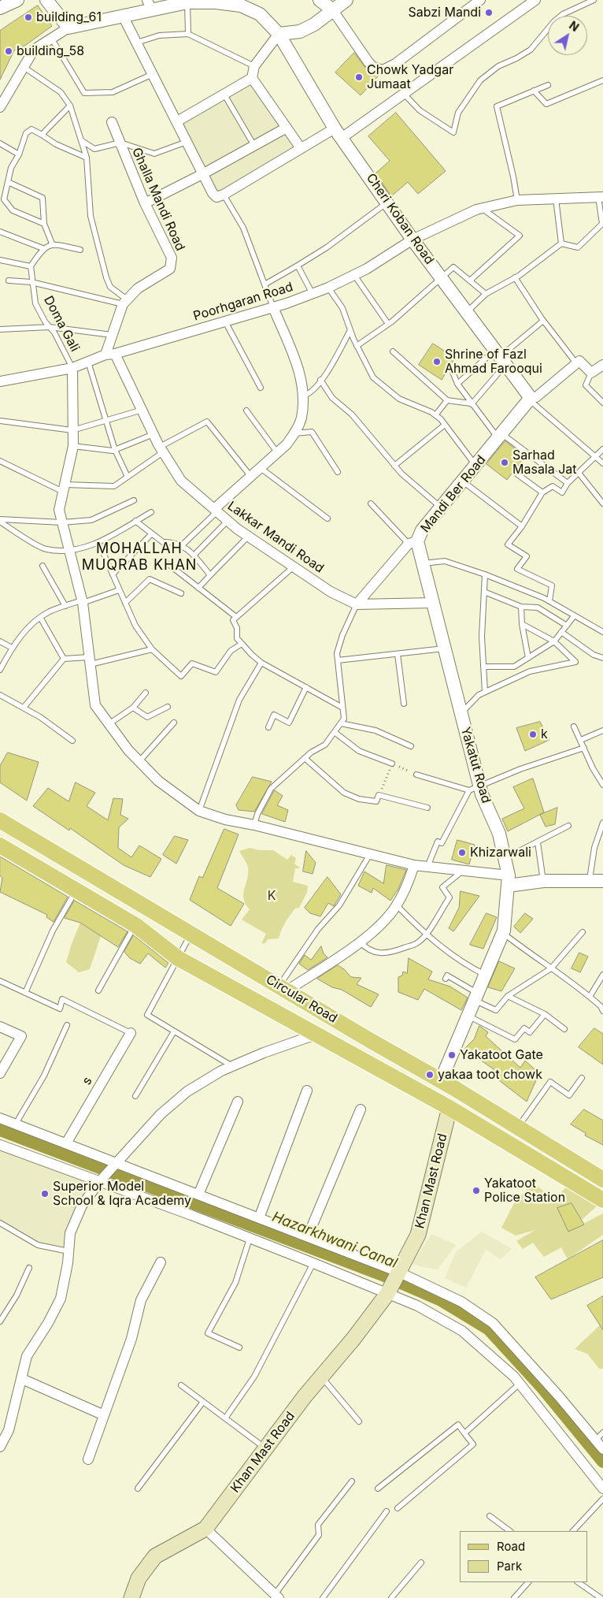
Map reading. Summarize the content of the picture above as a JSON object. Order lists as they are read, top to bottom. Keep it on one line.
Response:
{"streets":{"main road":["Circular Road","Khan Mast Road"],"street":["Ghalla Mandi Road","Cheri Koban Road","Poorhgaran Road","Mandi Ber Road","Lakkar Mandi Road","Yakatut Road","s"],"lane":["Doma Gali"]},"crossings":[["Ghalla Mandi Road","Poorhgaran Road"],["Ghalla Mandi Road","Lakkar Mandi Road"],["Cheri Koban Road","Poorhgaran Road"],["Cheri Koban Road","Mandi Ber Road"],["Poorhgaran Road","Doma Gali"],["Poorhgaran Road","Lakkar Mandi Road"],["Mandi Ber Road","Lakkar Mandi Road"],["Mandi Ber Road","Yakatut Road"],["Lakkar Mandi Road","Yakatut Road"],["Yakatut Road","Circular Road"],["Yakatut Road","Khan Mast Road"],["Circular Road","Khan Mast Road"]],"districts":["MOHALLAH MUQRAB KHAN"],"water":["Hazarkhwani Canal"],"parks":["K"],"places":["Sabzi Mandi","building_61","building_58","Chowk Yadgar Jumaat","Shrine of Fazl Ahmad Farooqui","Sarhad Masala Jat","k","Khizarwali","Yakatoot Gate","yakaa toot chowk","Yakatoot Police Station","Superior Model School & Iqra Academy"],"legend":["Road","Park"],"north":"top right"}
